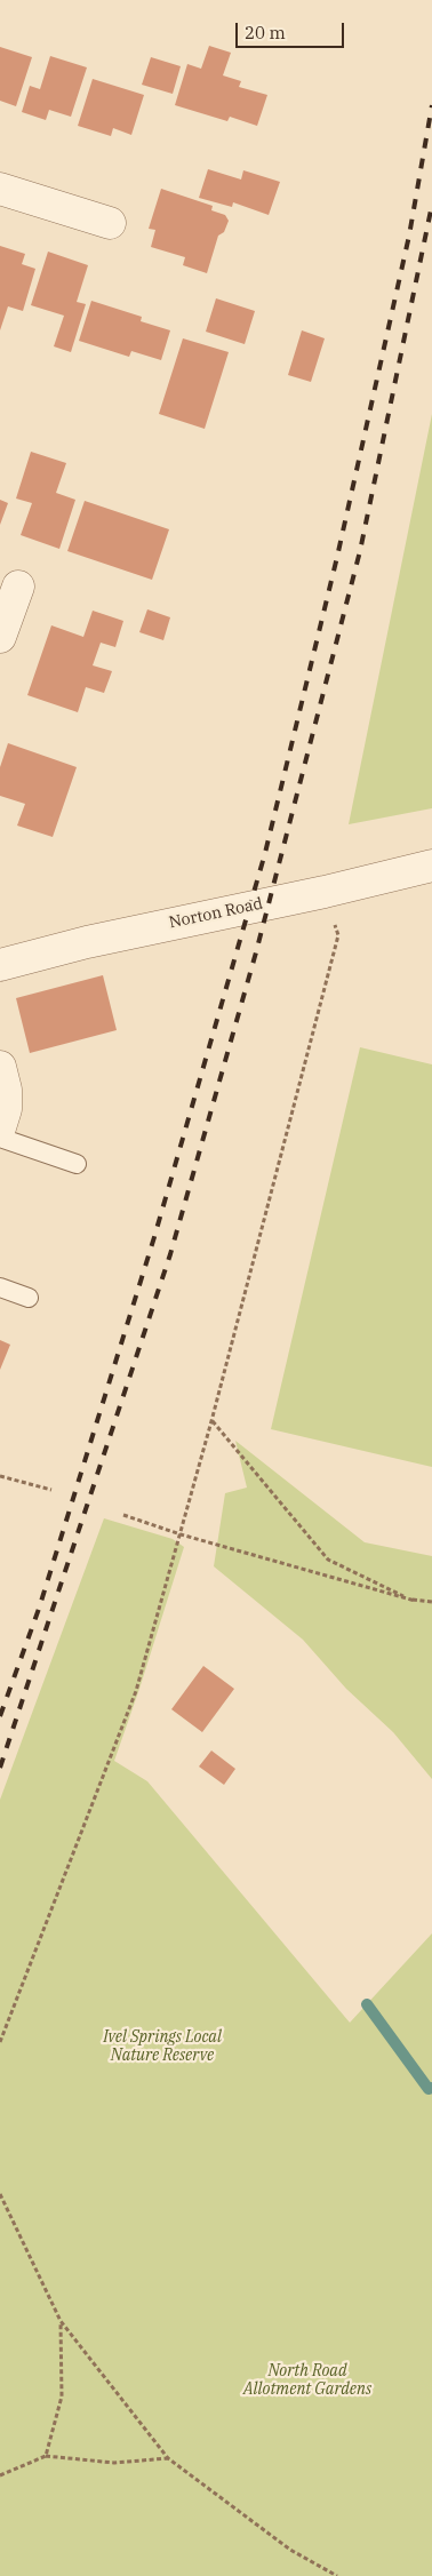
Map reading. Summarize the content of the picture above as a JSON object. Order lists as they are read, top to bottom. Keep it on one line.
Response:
{"streets":{"street":["Norton Road"]},"parks":["Ivel Springs Local Nature Reserve","North Road Allotment Gardens"],"scale_bar":"20 m"}
